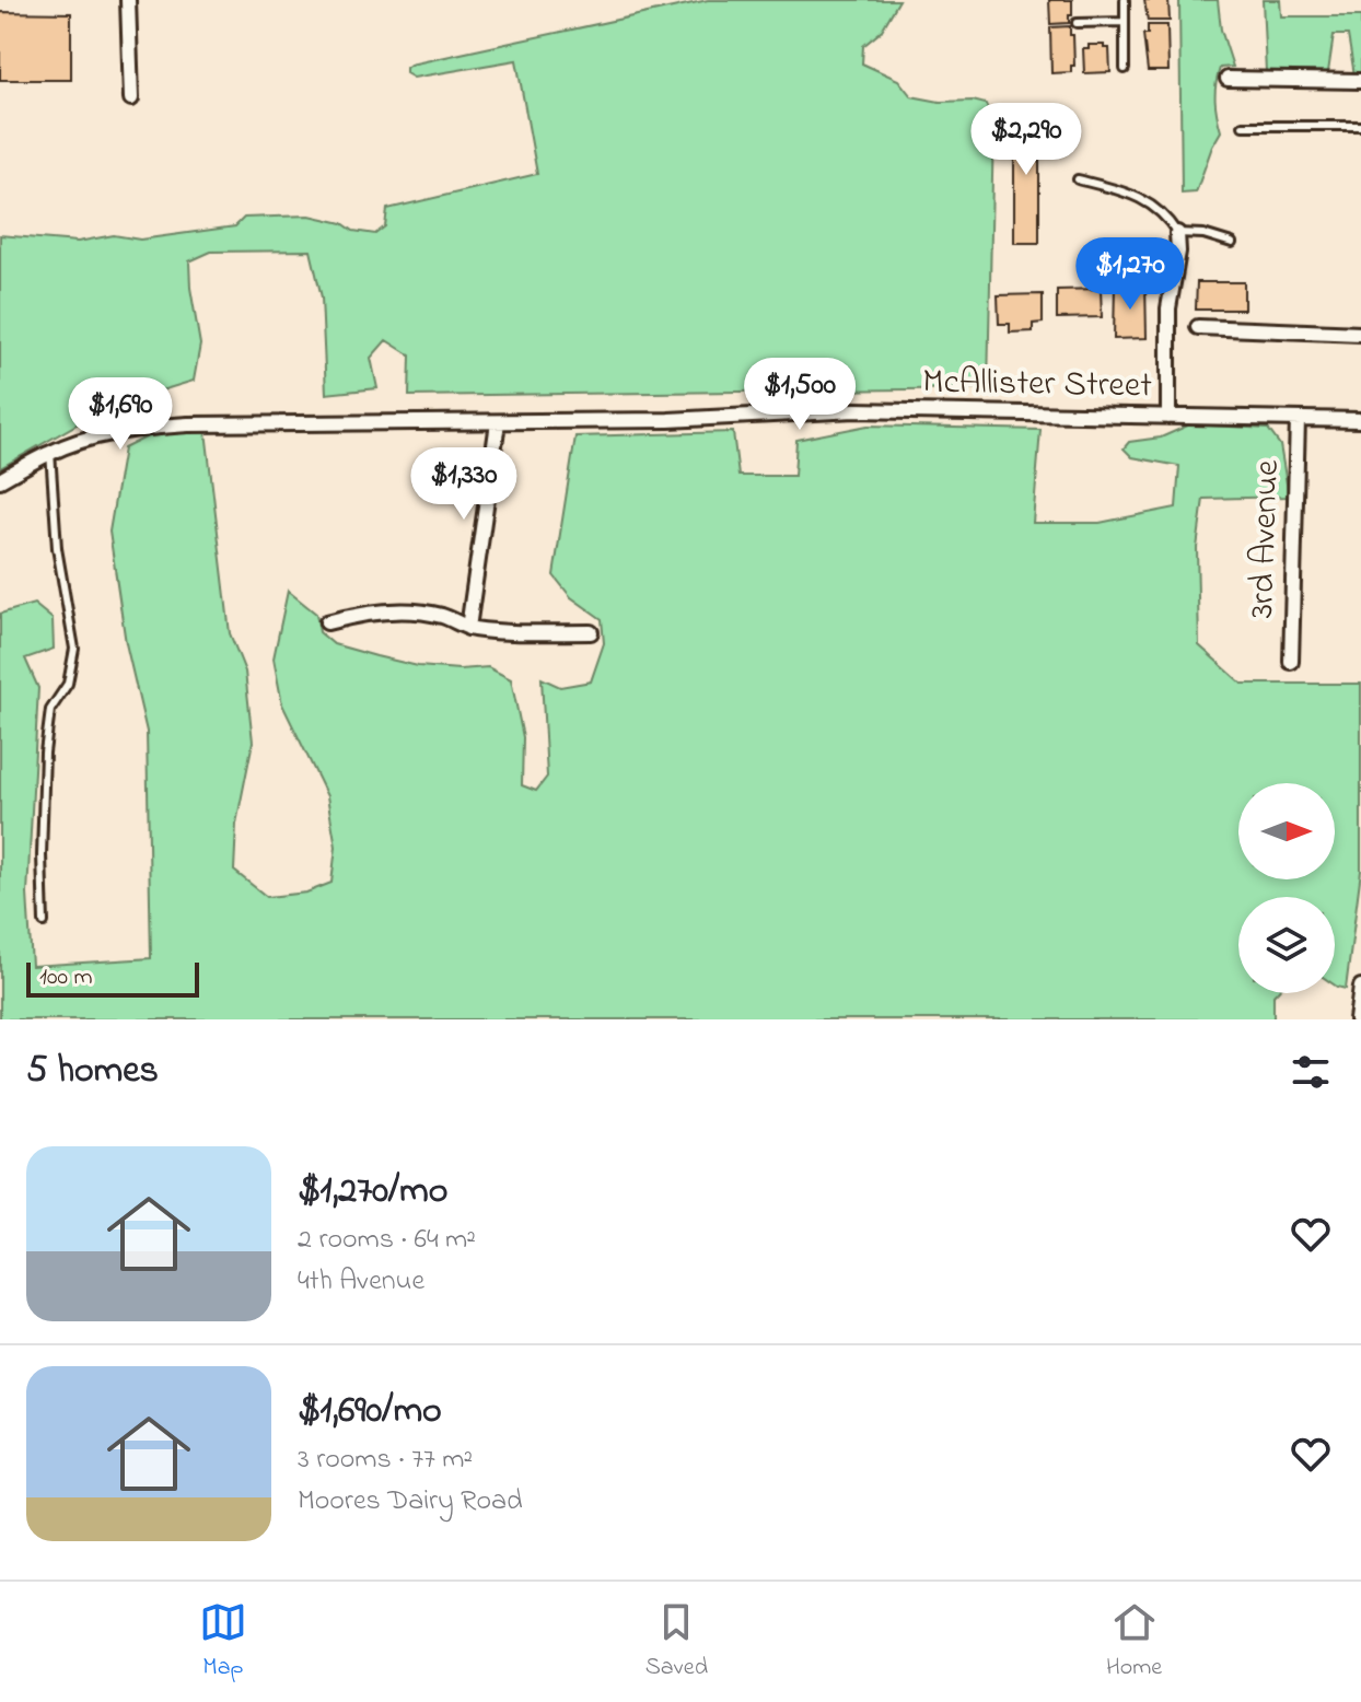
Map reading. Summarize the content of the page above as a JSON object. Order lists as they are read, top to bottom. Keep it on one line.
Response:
{"streets":{"street":["McAllister Street","3rd Avenue"]},"crossings":[["McAllister Street","3rd Avenue"]],"scale_bar":"100 m","north":"right","page":{"price":["$2,290","$1,270","$1,500","$1,690","$1,330"],"scale":"100 m","heading":"5 homes","list":[{"name":"$1,270/mo","note":"2 rooms · 64 m² · 4th Avenue"},{"name":"$1,690/mo","note":"3 rooms · 77 m² · Moores Dairy Road"}],"tabs":["Map","Saved","Home"]}}
